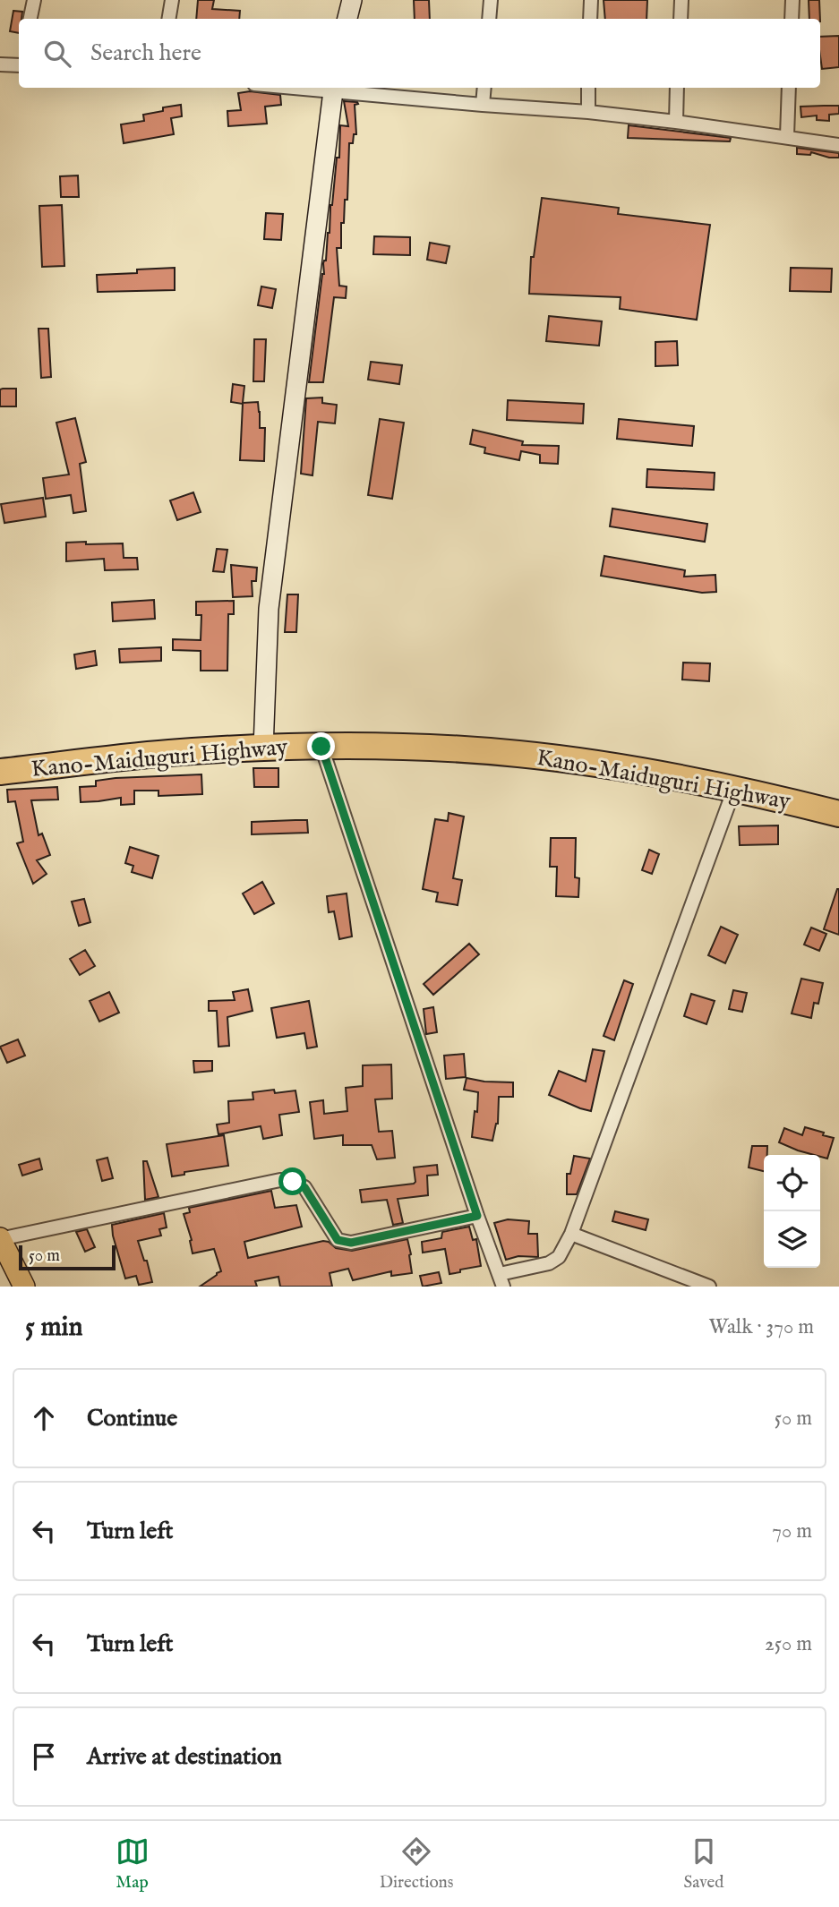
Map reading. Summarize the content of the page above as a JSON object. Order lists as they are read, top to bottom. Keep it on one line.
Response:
{"streets":{"highway":["Kano-Maiduguri Highway"]},"scale_bar":"50 m","page":{"search":"Search here","scale":"50 m","heading":["5 min","Walk · 370 m"],"list":[["Continue","50 m"],["Turn left","70 m"],["Turn left","250 m"],"Arrive at destination"],"nav":["Map","Directions","Saved"]}}
